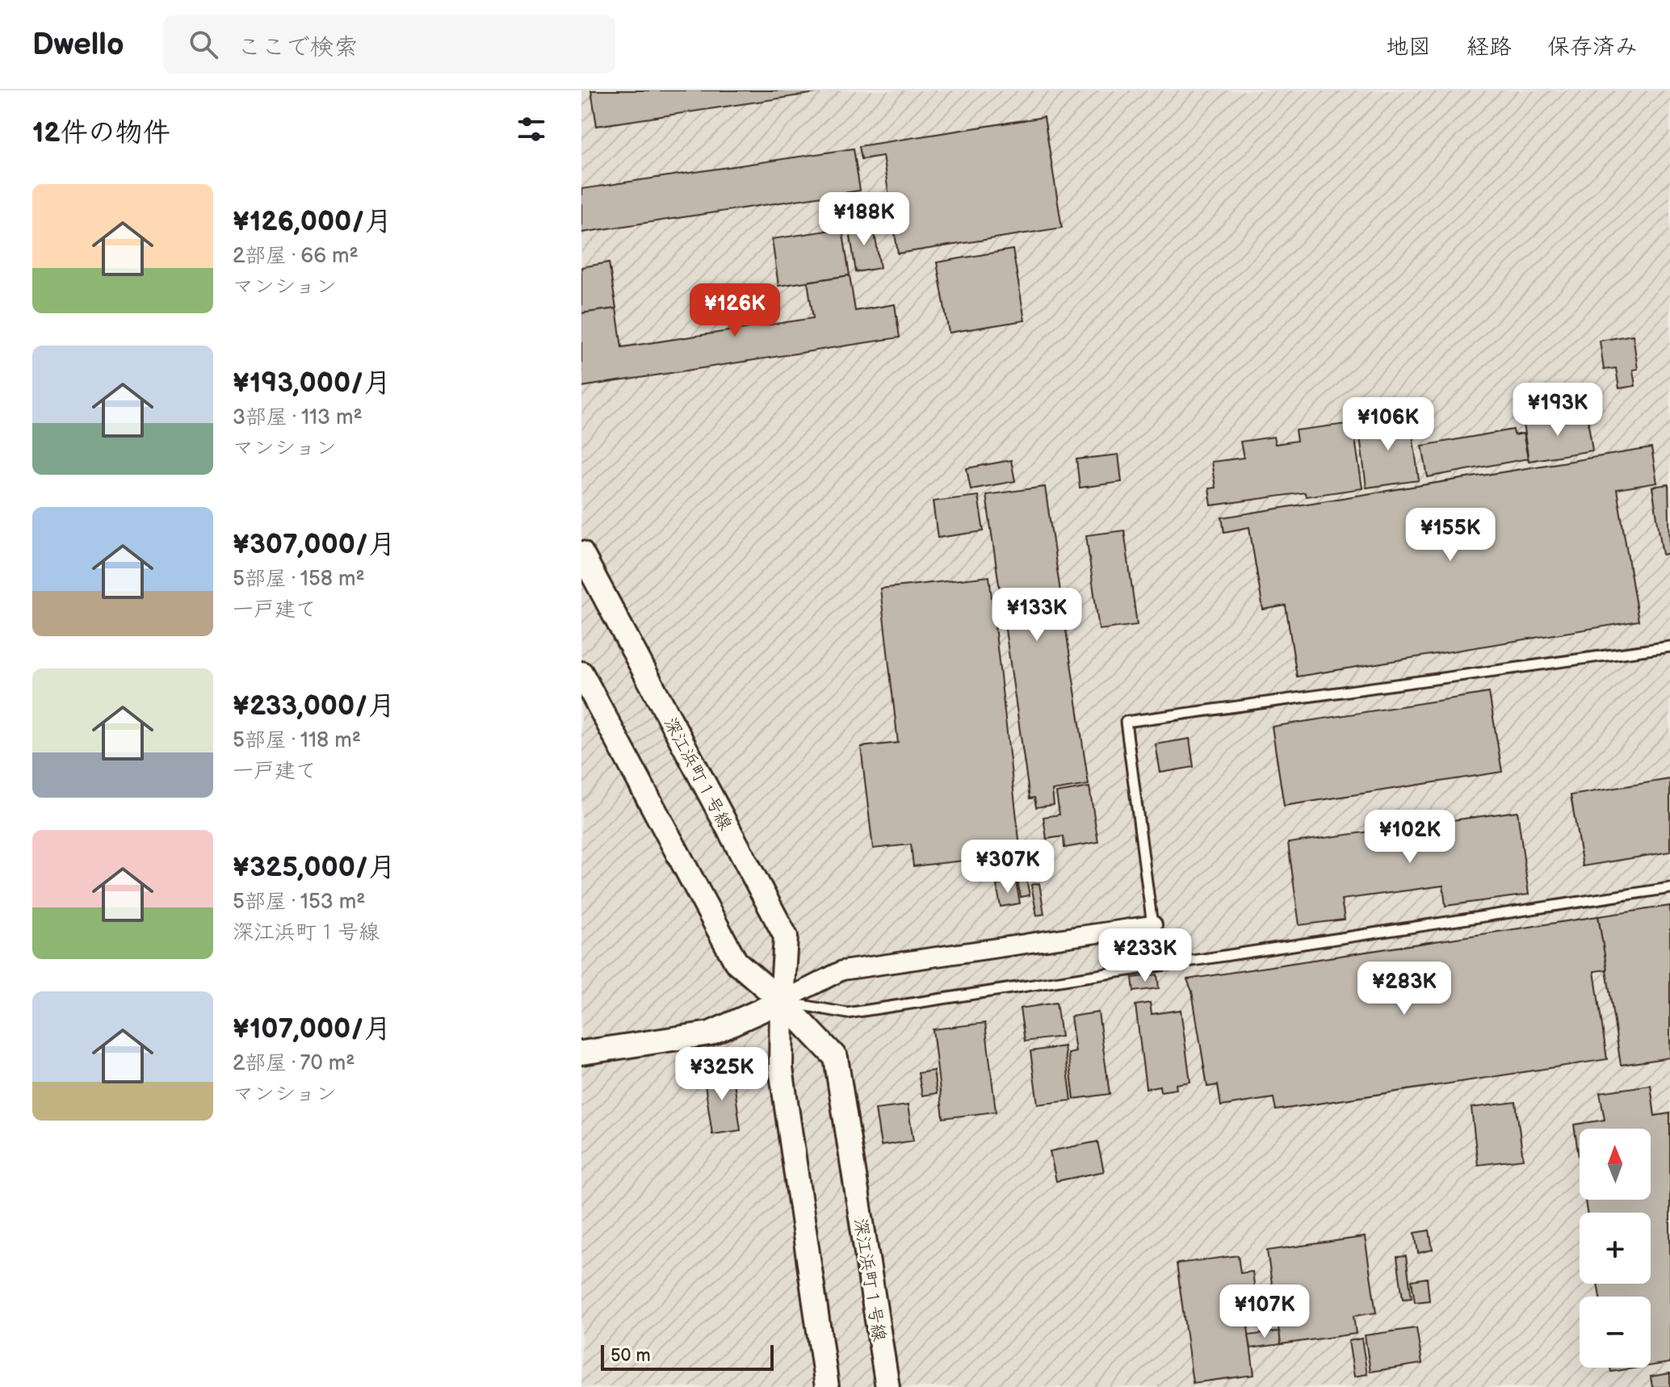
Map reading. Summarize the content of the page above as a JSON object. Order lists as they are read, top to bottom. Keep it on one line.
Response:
{"streets":{"street":["深江浜町１号線"]},"scale_bar":"50 m","north":"top","page":{"header":"Dwello","search":"ここで検索","nav":["地図","経路","保存済み"],"heading":"12件の物件","list":[{"name":"¥126,000/月","note":"2部屋 · 66 m² · マンション"},{"name":"¥193,000/月","note":"3部屋 · 113 m² · マンション"},{"name":"¥307,000/月","note":"5部屋 · 158 m² · 一戸建て"},{"name":"¥233,000/月","note":"5部屋 · 118 m² · 一戸建て"},{"name":"¥325,000/月","note":"5部屋 · 153 m² · 深江浜町１号線"},{"name":"¥107,000/月","note":"2部屋 · 70 m² · マンション"}],"price":["¥188K","¥126K","¥193K","¥106K","¥155K","¥133K","¥102K","¥307K","¥233K","¥283K","¥325K","¥107K"],"map_buttons":["+","−"],"scale":"50 m"}}
